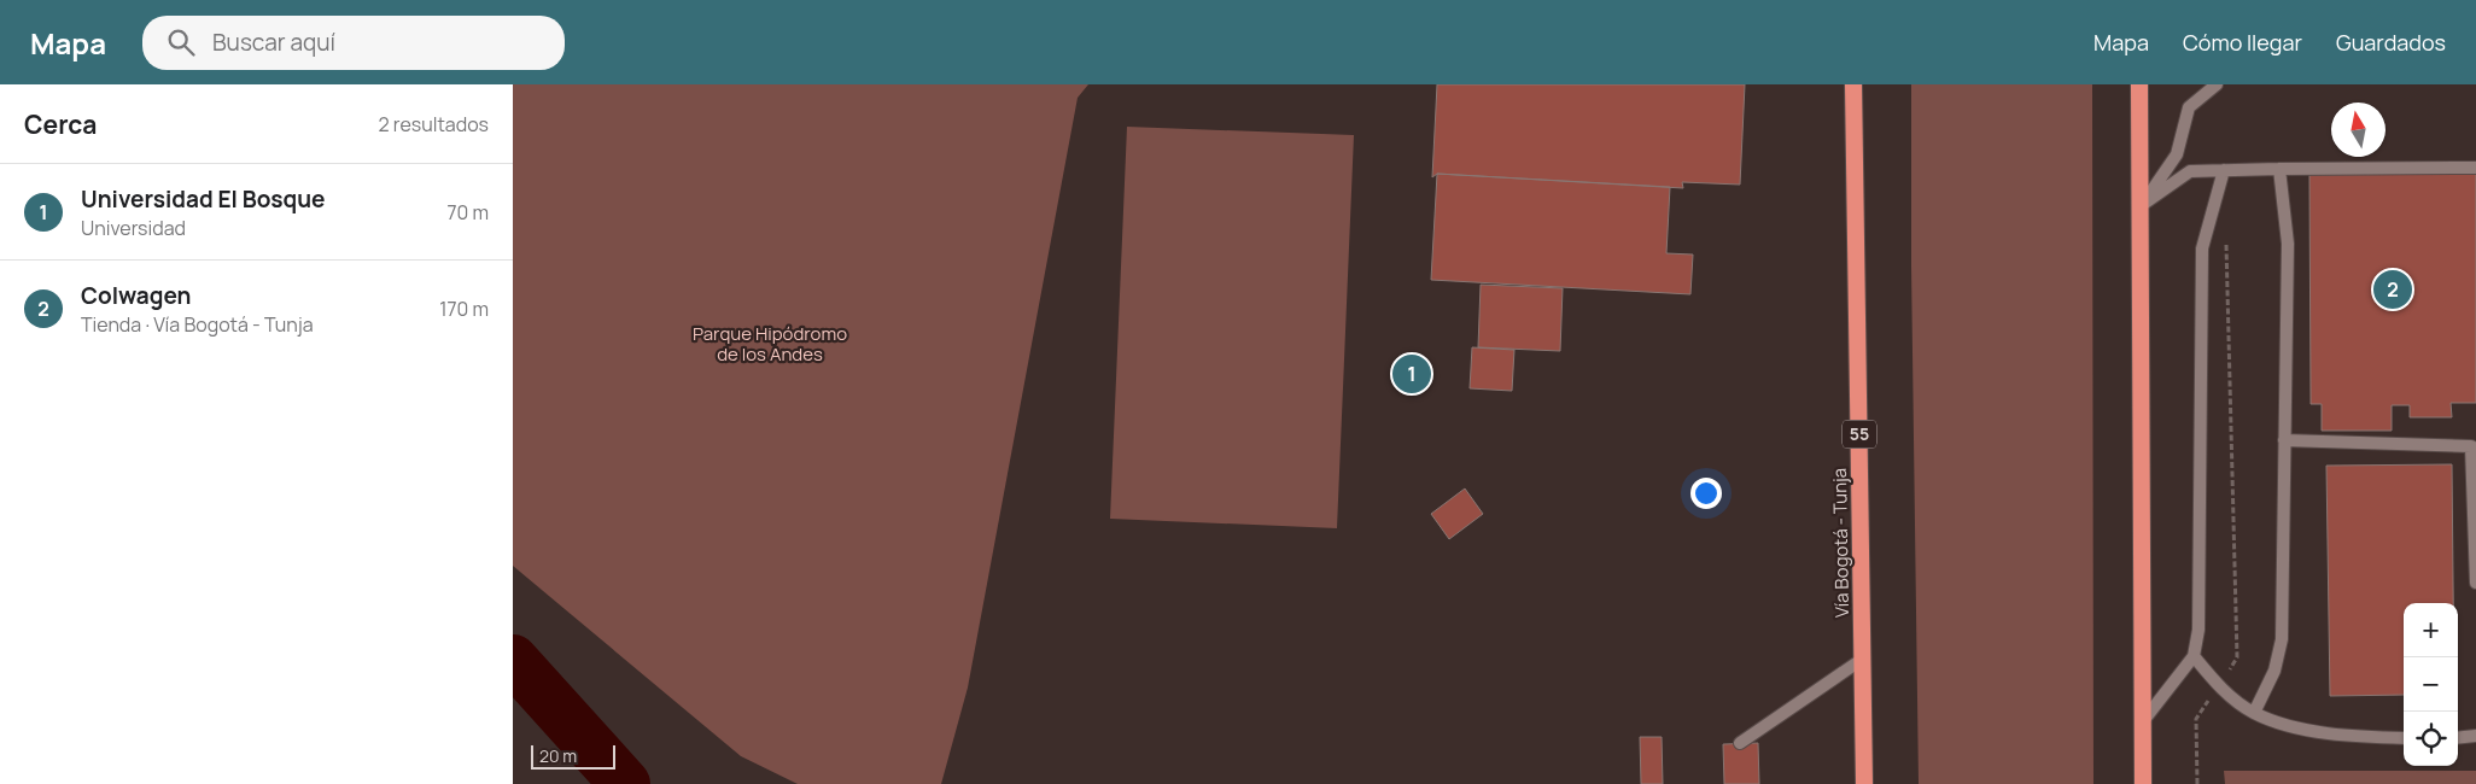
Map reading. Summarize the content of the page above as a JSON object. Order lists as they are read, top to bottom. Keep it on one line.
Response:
{"streets":{"highway":["55","Vía Bogotá - Tunja"]},"parks":["Parque Hipódromo de los Andes"],"scale_bar":"20 m","north":"top","page":{"header":"Mapa","search":"Buscar aquí","nav":["Mapa","Cómo llegar","Guardados"],"heading":["Cerca","2 resultados"],"list":[{"mark":"1","name":"Universidad El Bosque","note":"Universidad","value":"70 m"},{"mark":"2","name":"Colwagen","note":"Tienda · Vía Bogotá - Tunja","value":"170 m"}],"pins":["2","1"],"map_buttons":["+","−"],"scale":"20 m"}}
